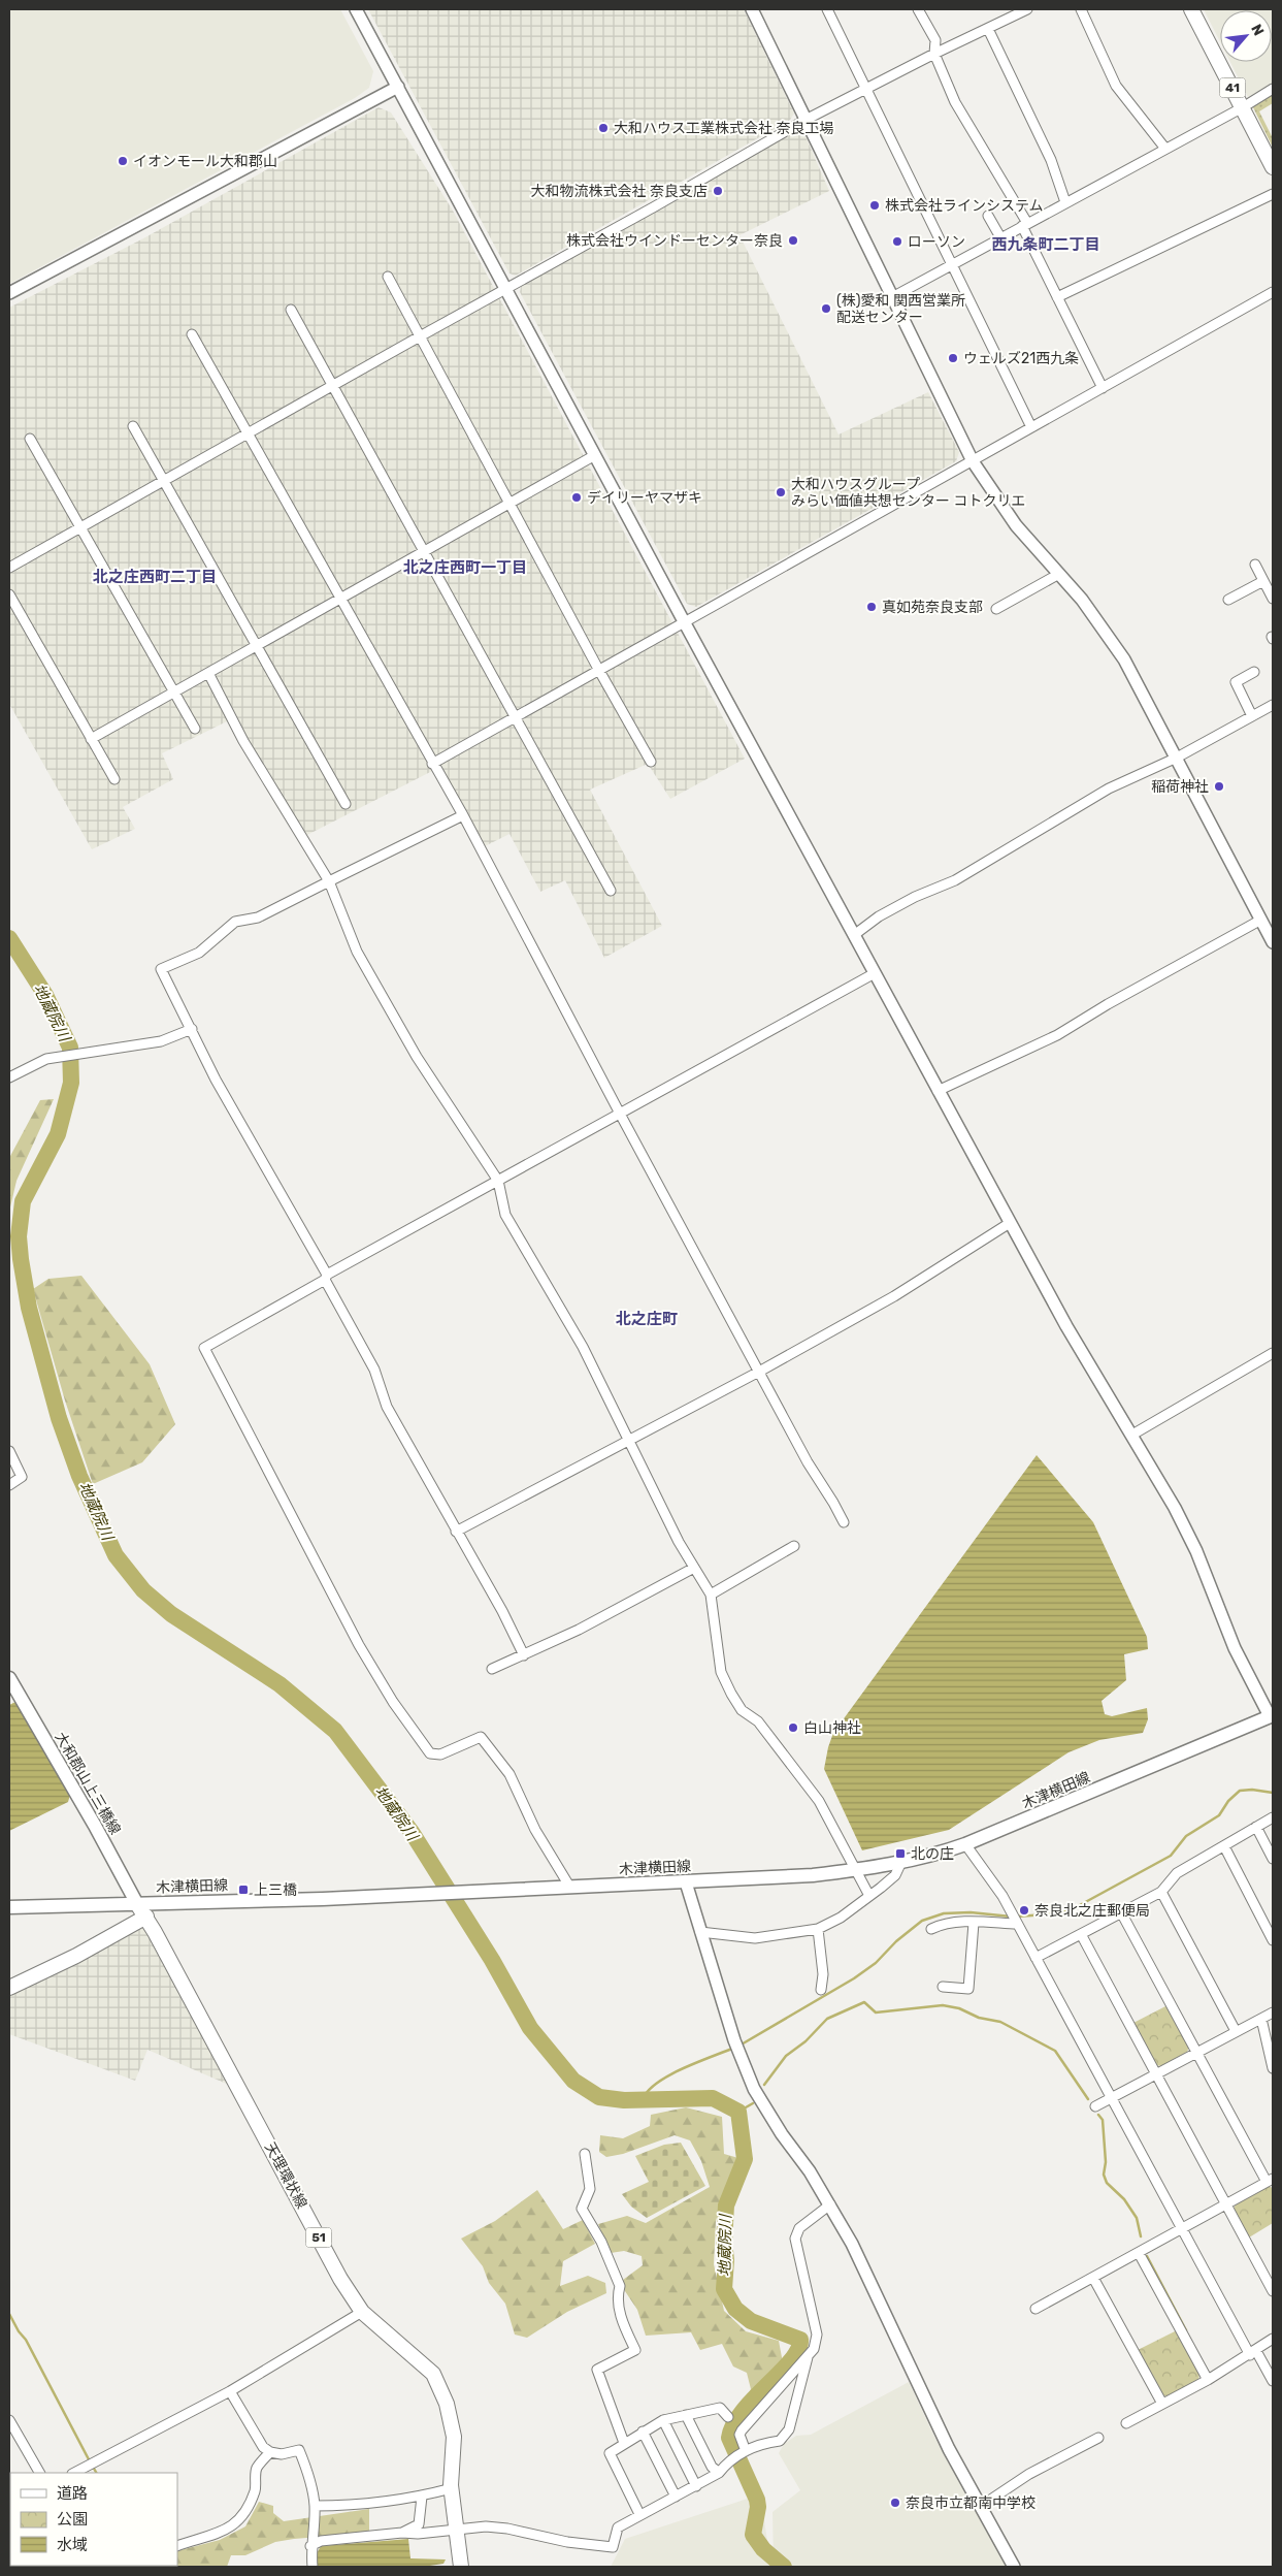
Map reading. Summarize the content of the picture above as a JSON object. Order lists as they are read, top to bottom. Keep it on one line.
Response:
{"streets":{"main road":["41","大和郡山上三橋線","木津横田線","天理環状線","51"]},"crossings":[["大和郡山上三橋線","木津横田線"],["大和郡山上三橋線","天理環状線"],["木津横田線","天理環状線"]],"districts":["西九条町二丁目","北之庄西町一丁目","北之庄西町二丁目","北之庄町"],"water":["地蔵院川"],"places":{"other":["大和ハウス工業株式会社 奈良工場","イオンモール大和郡山","大和物流株式会社 奈良支店","株式会社ラインシステム","株式会社ウインドーセンター奈良","ローソン","(株)愛和 関西営業所 配送センター","ウェルズ21西九条","大和ハウスグループ みらい価値共想センター コトクリエ","デイリーヤマザキ","真如苑奈良支部","稲荷神社","白山神社","奈良北之庄郵便局","奈良市立都南中学校"],"transit":["北の庄","上三橋"]},"legend":["道路","公園","水域"],"north":"top right"}
